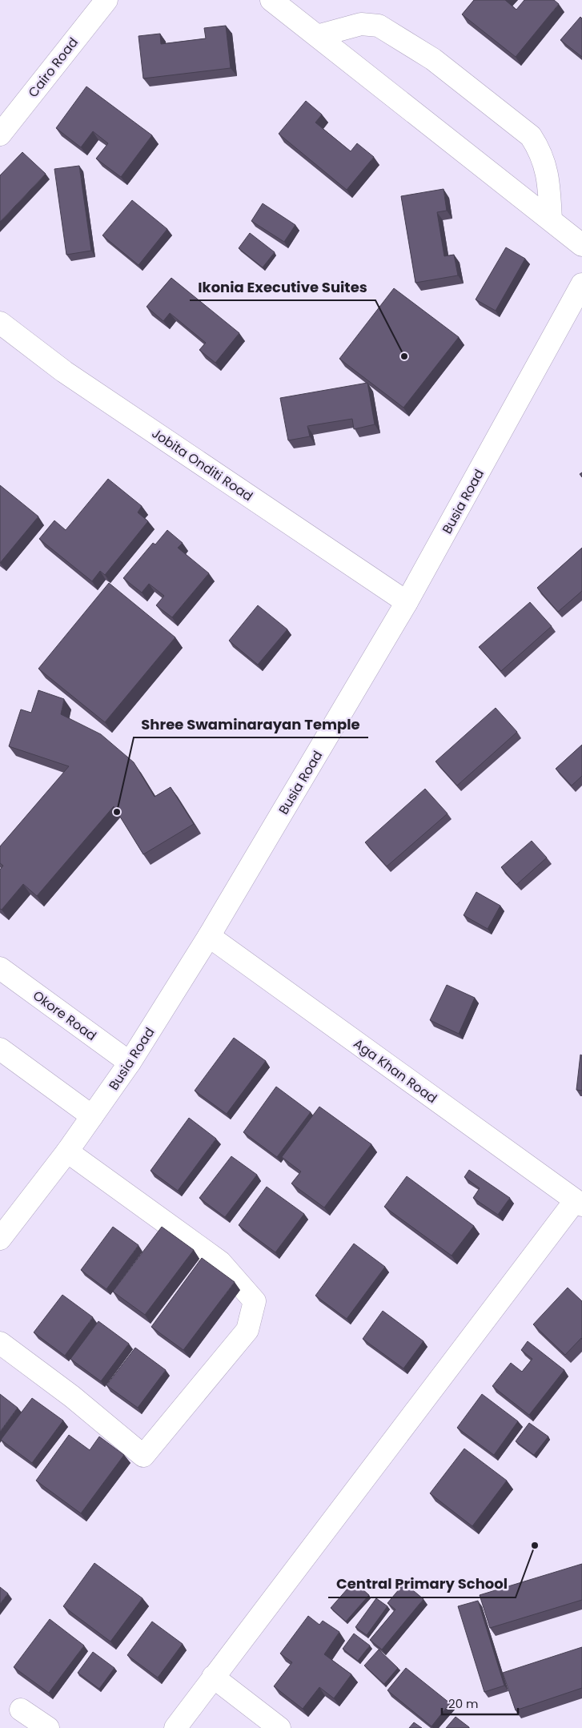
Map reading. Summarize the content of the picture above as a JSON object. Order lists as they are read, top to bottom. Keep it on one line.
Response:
{"streets":{"street":["Cairo Road","Jobita Onditi Road","Busia Road","Okore Road","Aga Khan Road"]},"crossings":[["Jobita Onditi Road","Busia Road"],["Busia Road","Okore Road"],["Busia Road","Aga Khan Road"]],"places":["Ikonia Executive Suites","Shree Swaminarayan Temple","Central Primary School"],"scale_bar":"20 m"}
